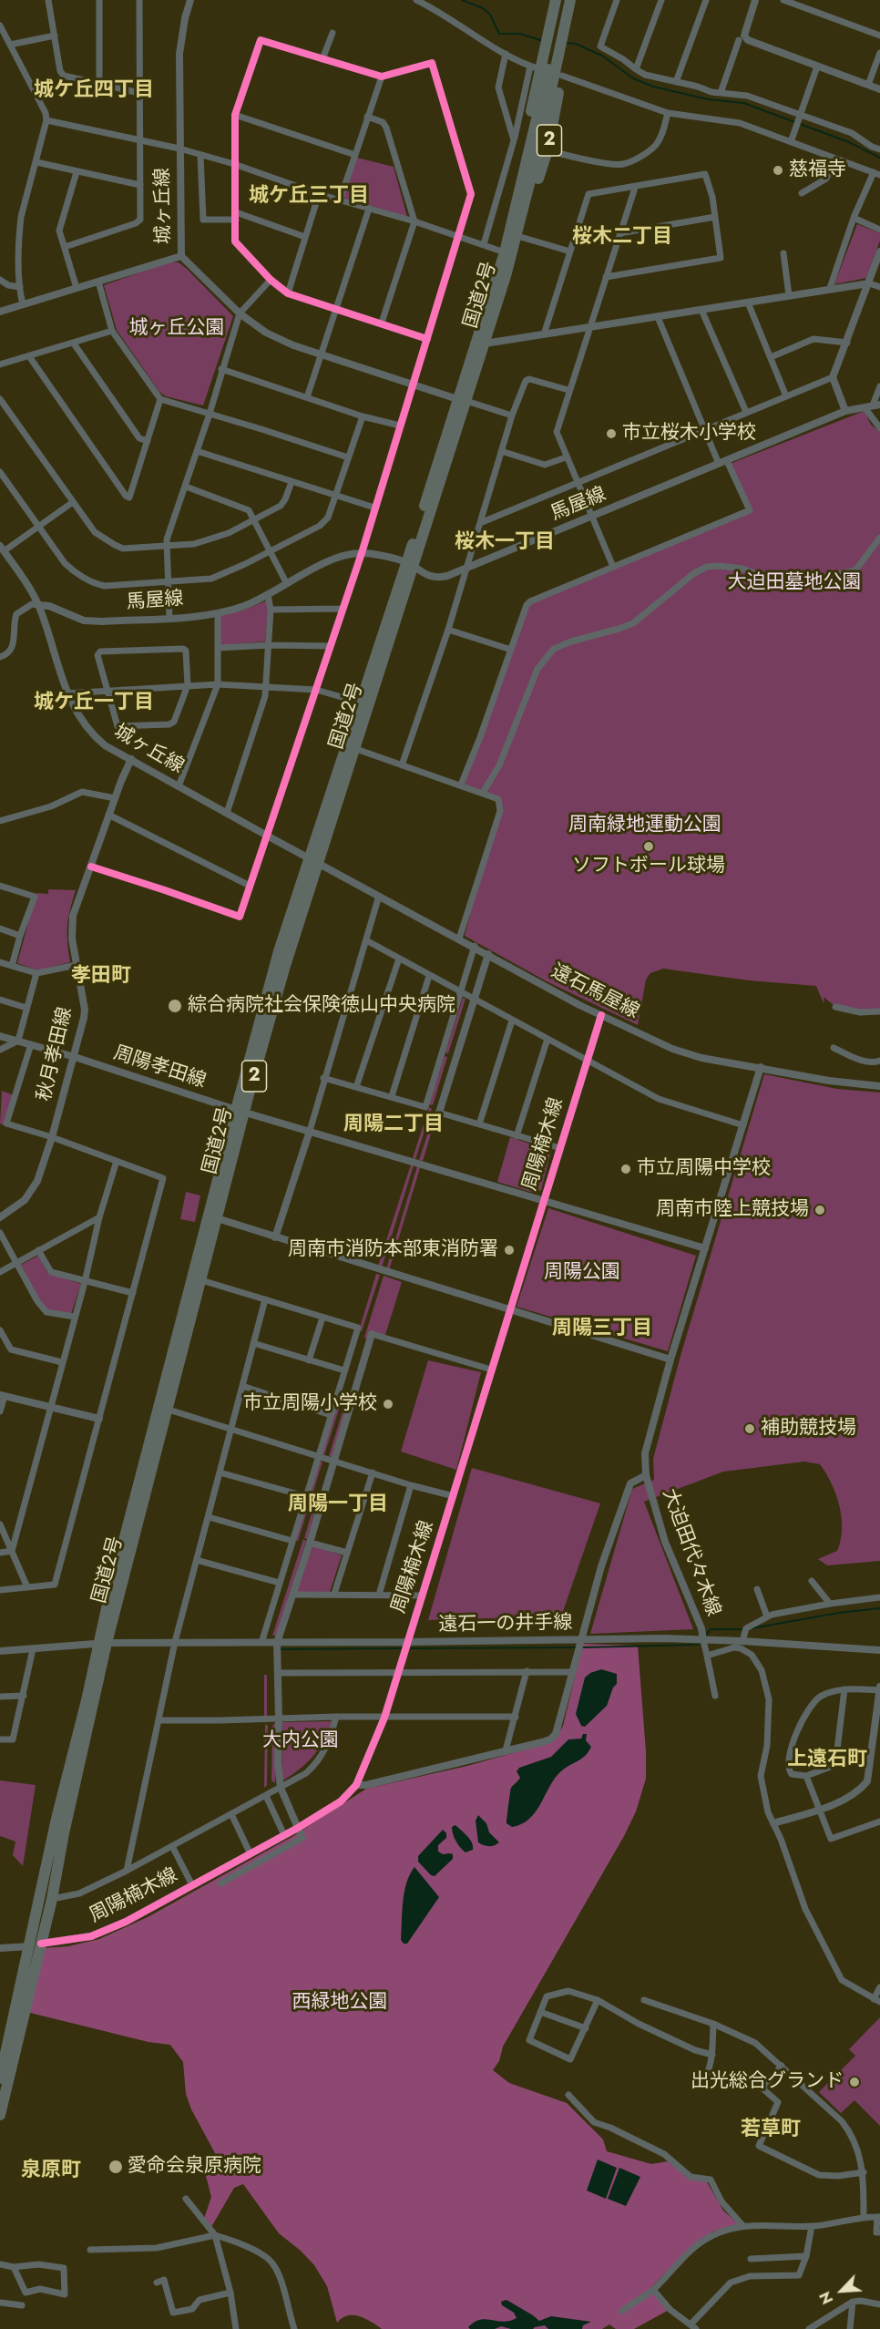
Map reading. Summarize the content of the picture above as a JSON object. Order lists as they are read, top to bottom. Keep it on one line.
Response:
{"streets":{"highway":["2","国道2号"],"street":["城ヶ丘線","馬屋線","遠石馬屋線","秋月孝田線","周陽孝田線","周陽楠木線","大迫田代々木線","遠石一の井手線"]},"crossings":[["2","国道2号"],["城ヶ丘線","国道2号"],["城ヶ丘線","馬屋線"],["城ヶ丘線","遠石馬屋線"],["城ヶ丘線","秋月孝田線"],["国道2号","馬屋線"],["国道2号","遠石馬屋線"],["国道2号","周陽孝田線"],["国道2号","周陽楠木線"],["国道2号","遠石一の井手線"],["遠石馬屋線","周陽楠木線"],["遠石馬屋線","大迫田代々木線"],["秋月孝田線","周陽孝田線"],["周陽孝田線","周陽楠木線"],["周陽孝田線","大迫田代々木線"],["周陽楠木線","遠石一の井手線"],["大迫田代々木線","遠石一の井手線"]],"districts":["城ケ丘四丁目","城ケ丘三丁目","桜木二丁目","桜木一丁目","城ケ丘一丁目","孝田町","周陽二丁目","周陽三丁目","周陽一丁目","上遠石町","若草町","泉原町"],"parks":["城ヶ丘公園","大迫田墓地公園","周南緑地運動公園","周陽公園","大内公園","西緑地公園"],"places":["慈福寺","市立桜木小学校","ソフトボール球場","綜合病院社会保険徳山中央病院","市立周陽中学校","周南市陸上競技場","周南市消防本部東消防署","市立周陽小学校","補助競技場","出光総合グランド","愛命会泉原病院"],"north":"bottom left"}
